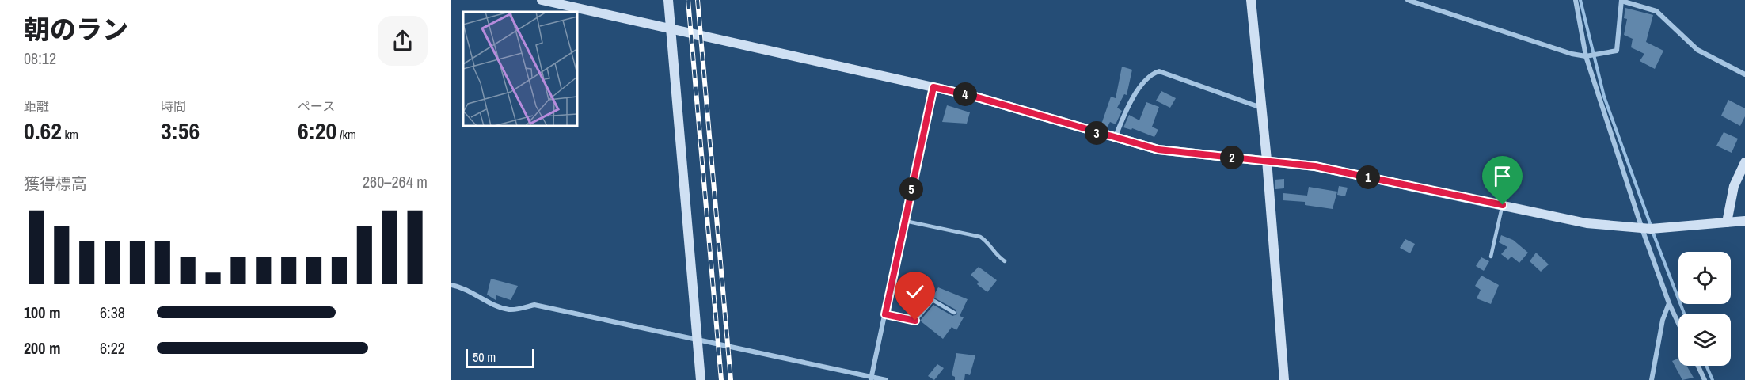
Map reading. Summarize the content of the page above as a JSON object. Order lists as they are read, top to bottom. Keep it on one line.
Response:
{"scale_bar":"50 m","page":{"heading":["朝のラン","08:12"],"stats":[["距離","0.62 km"],["時間","3:56"],["ペース","6:20 /km"]],"pins":["4","3","2","1","5"],"chart":["獲得標高","260–264 m"],"list":[{"name":"100 m","note":"6:38"},{"name":"200 m","note":"6:22"}],"scale":"50 m"}}
